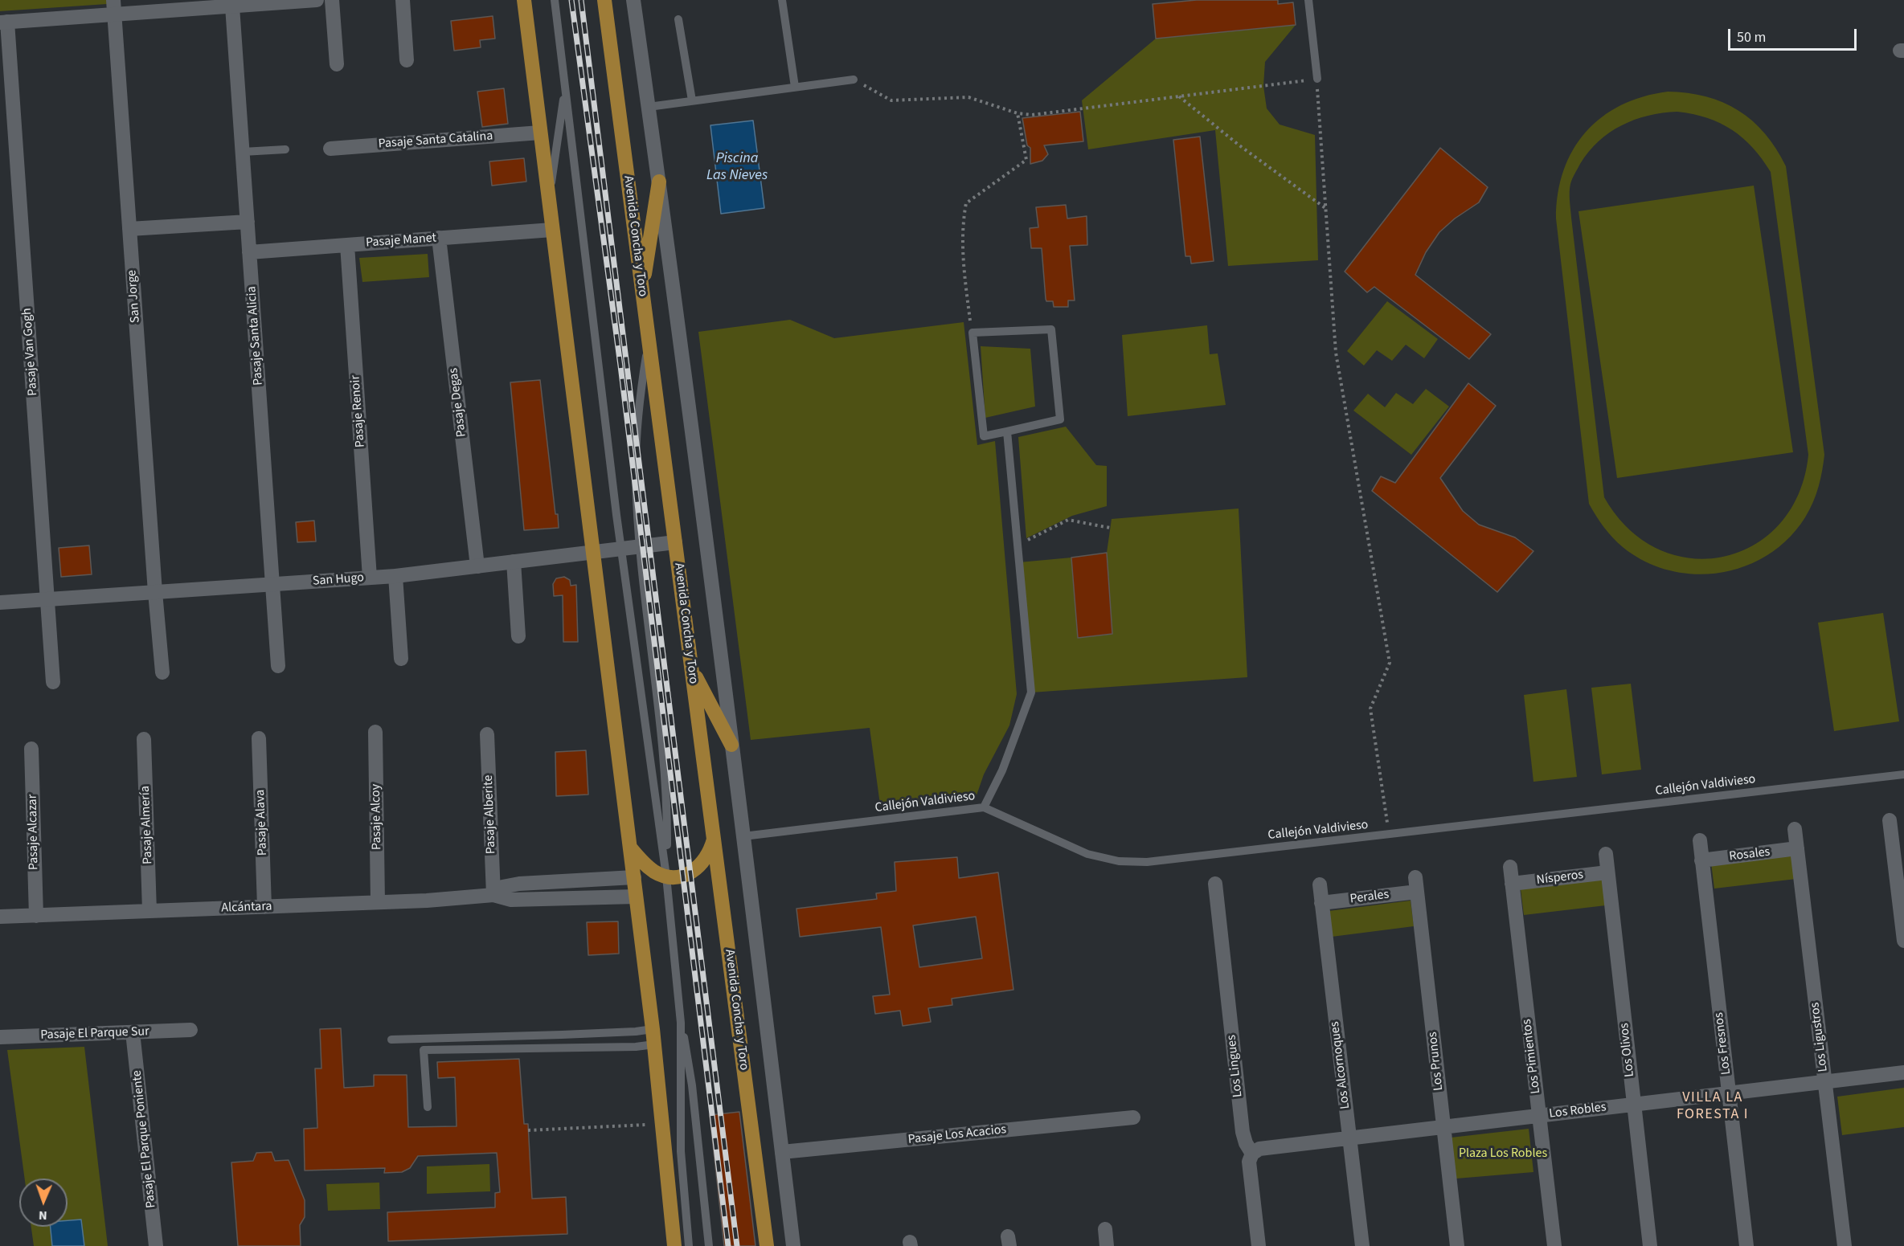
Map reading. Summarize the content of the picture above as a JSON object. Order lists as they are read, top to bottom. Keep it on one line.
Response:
{"streets":{"main road":["Avenida Concha y Toro"],"street":["Pasaje Santa Catalina","Pasaje Manet","San Jorge","Pasaje Santa Alicia","Pasaje Van Gogh","Pasaje Degas","Pasaje Renoir","San Hugo","Pasaje Alberite","Pasaje Alcoy","Pasaje Alava","Pasaje Almería","Pasaje Alcazar","Rosales","Nísperos","Perales","Alcántara","Pasaje El Parque Sur","Los Ligustros","Los Fresnos","Los Olivos","Los Pimientos","Los Prunos","Los Alcornoques","Los Lingues","Los Robles","Pasaje Los Acacios","Pasaje El Parque Poniente"],"lane":["Callejón Valdivieso"]},"crossings":[["Avenida Concha y Toro","San Hugo"],["Pasaje Manet","Pasaje Santa Alicia"],["Pasaje Manet","Pasaje Degas"],["Pasaje Manet","Pasaje Renoir"],["San Jorge","San Hugo"],["Pasaje Santa Alicia","San Hugo"],["Pasaje Van Gogh","San Hugo"],["Pasaje Degas","San Hugo"],["Pasaje Renoir","San Hugo"],["Pasaje Alberite","Alcántara"],["Pasaje Alcoy","Alcántara"],["Pasaje Alava","Alcántara"],["Pasaje Almería","Alcántara"],["Pasaje Alcazar","Alcántara"],["Rosales","Los Ligustros"],["Rosales","Los Fresnos"],["Nísperos","Los Olivos"],["Nísperos","Los Pimientos"],["Perales","Los Prunos"],["Perales","Los Alcornoques"],["Pasaje El Parque Sur","Pasaje El Parque Poniente"],["Los Ligustros","Los Robles"],["Los Fresnos","Los Robles"],["Los Olivos","Los Robles"],["Los Pimientos","Los Robles"],["Los Prunos","Los Robles"],["Los Alcornoques","Los Robles"],["Los Lingues","Los Robles"]],"districts":["VILLA LA FORESTA I"],"water":["Piscina Las Nieves"],"parks":["Plaza Los Robles"],"scale_bar":"50 m","north":"bottom"}
